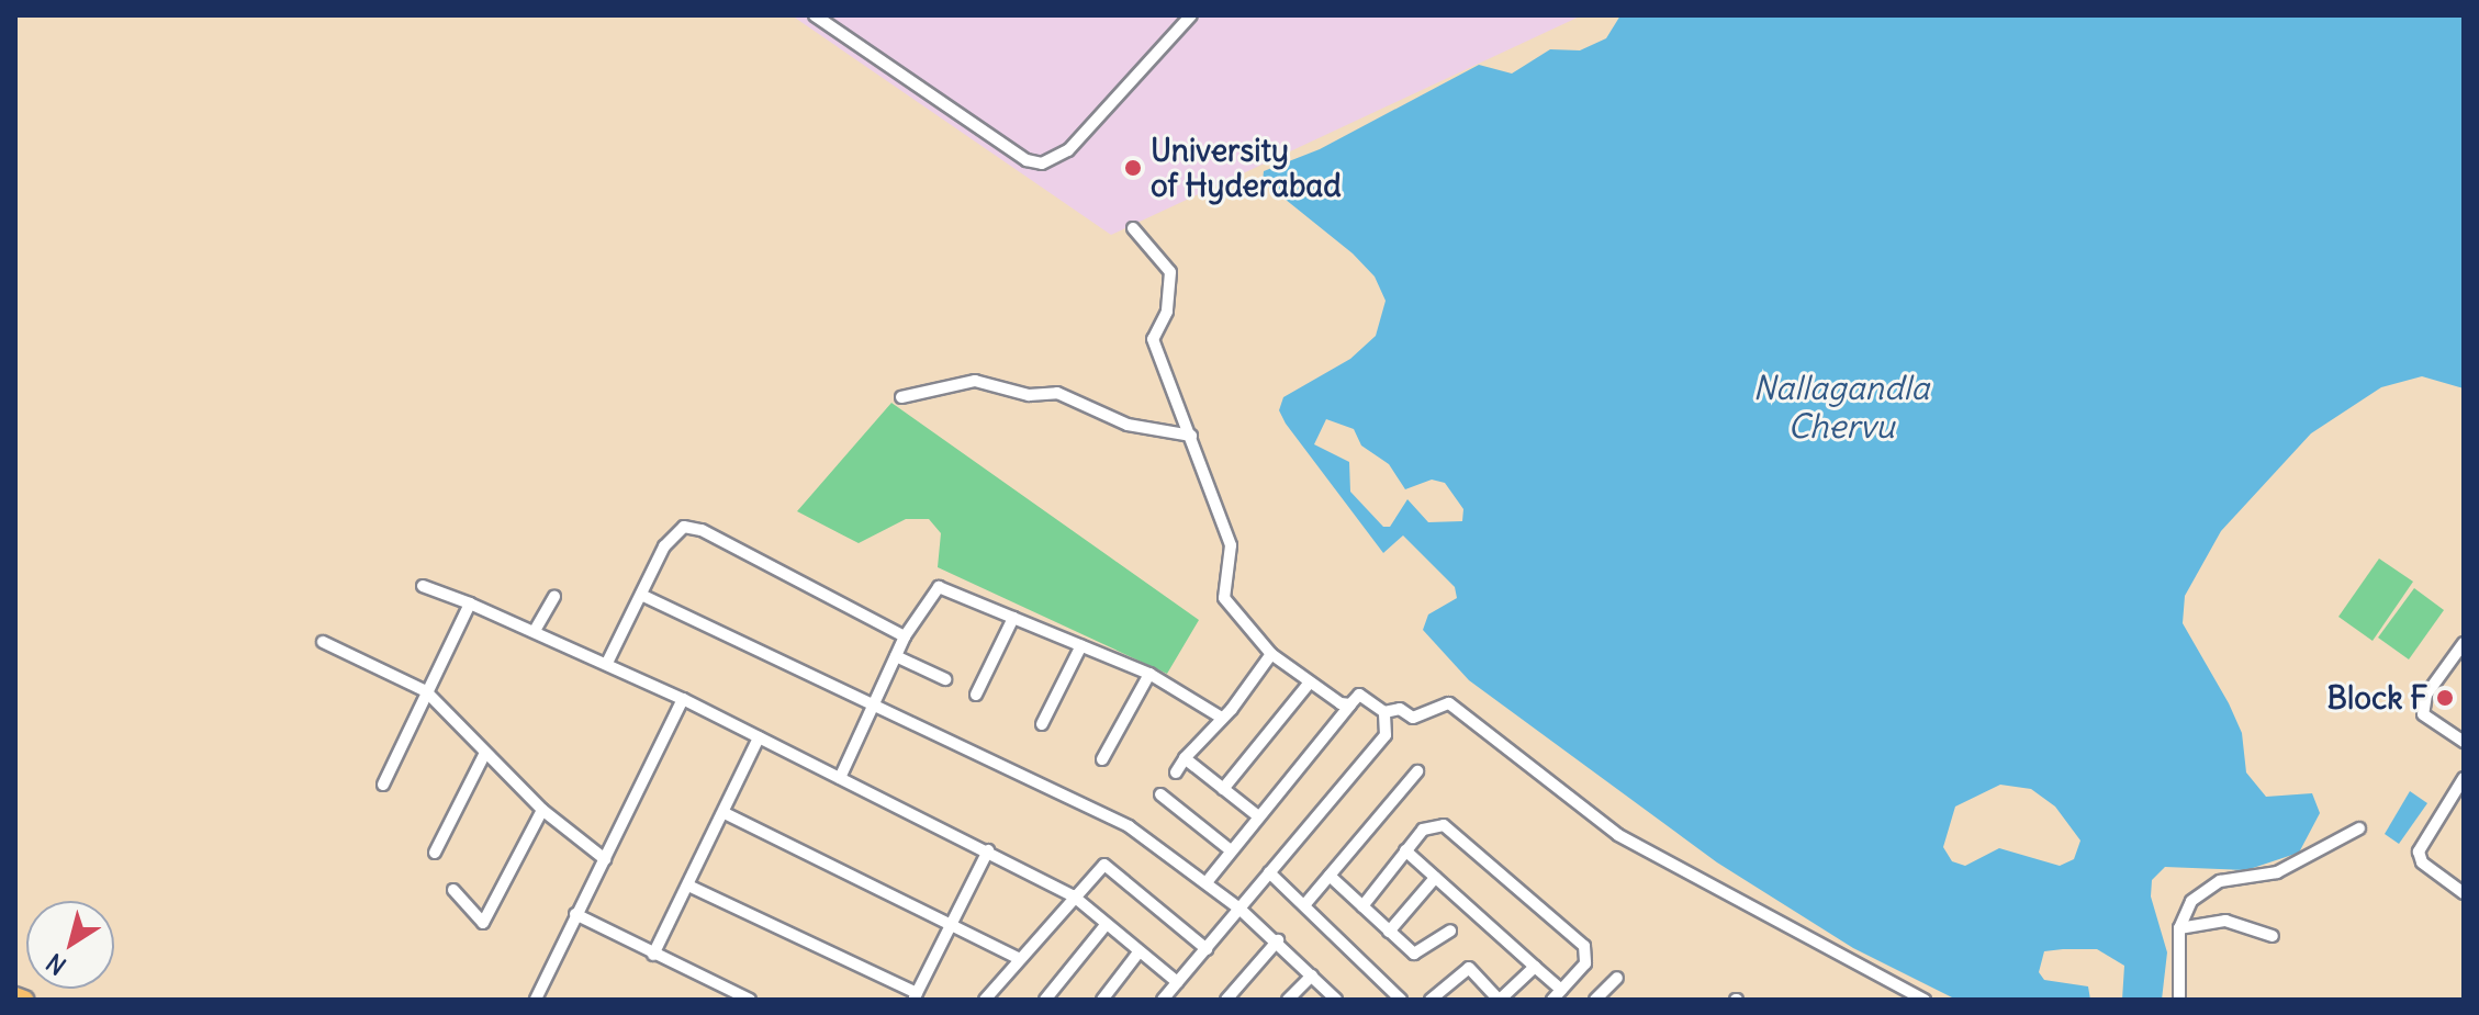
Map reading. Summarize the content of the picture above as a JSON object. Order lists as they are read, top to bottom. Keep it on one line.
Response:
{"water":["Nallagandla Chervu"],"places":["University of Hyderabad","Block F"],"north":"bottom left"}
